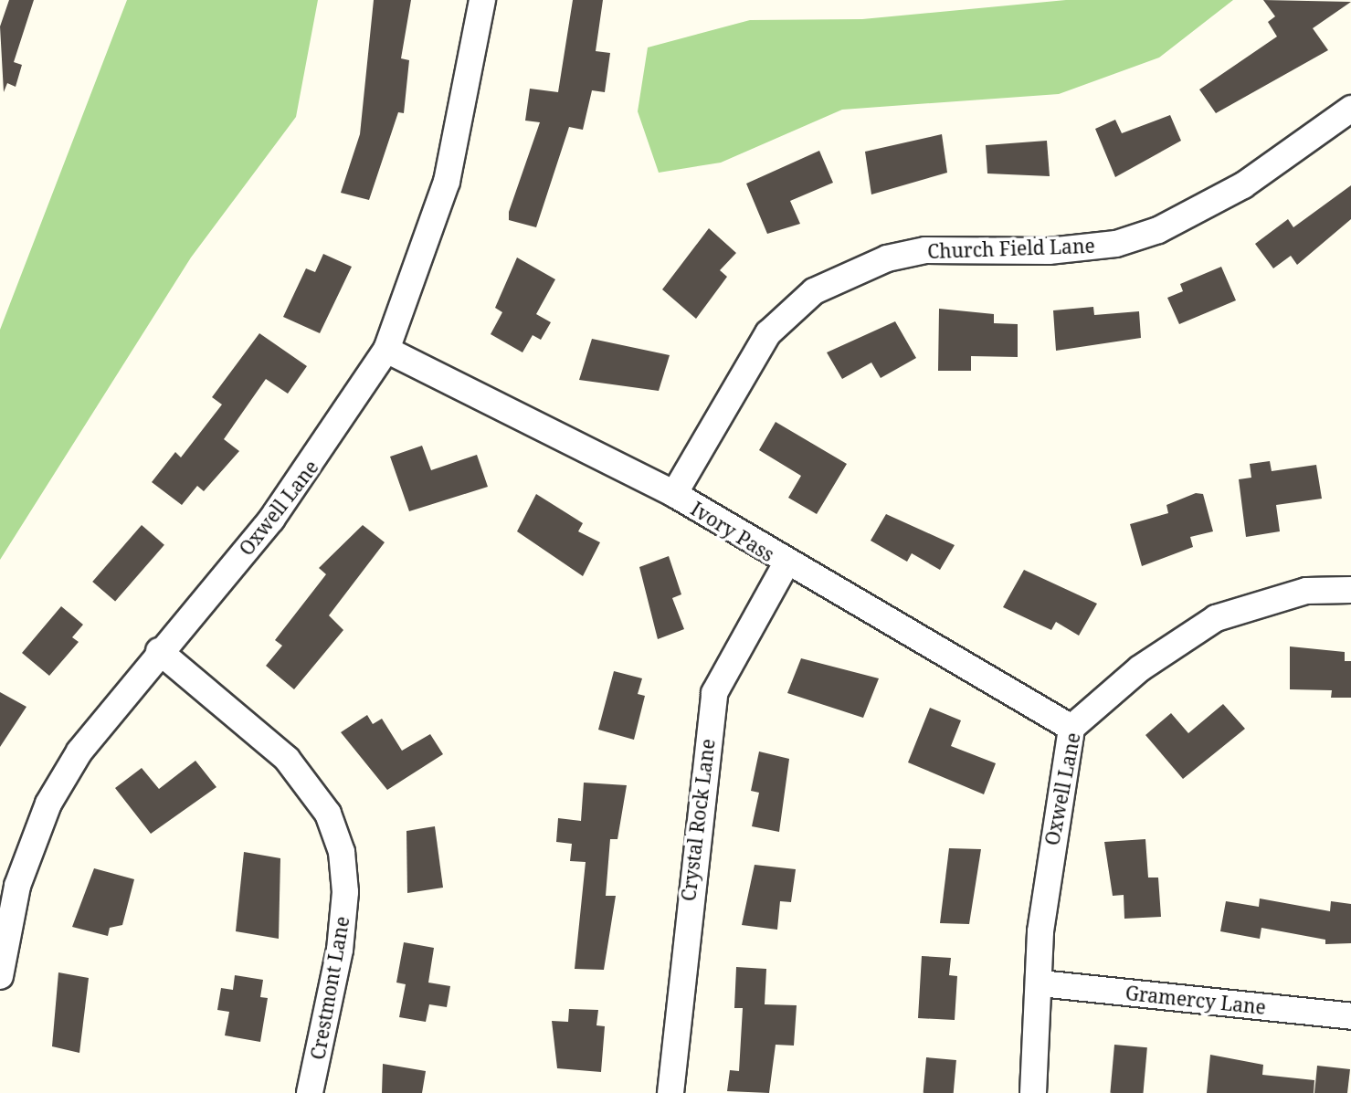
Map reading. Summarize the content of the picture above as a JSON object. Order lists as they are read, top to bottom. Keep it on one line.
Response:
{"streets":{"street":["Church Field Lane","Oxwell Lane","Ivory Pass","Crystal Rock Lane","Crestmont Lane","Gramercy Lane"]},"crossings":[["Church Field Lane","Ivory Pass"],["Oxwell Lane","Ivory Pass"],["Oxwell Lane","Crestmont Lane"],["Oxwell Lane","Gramercy Lane"],["Ivory Pass","Crystal Rock Lane"]]}
